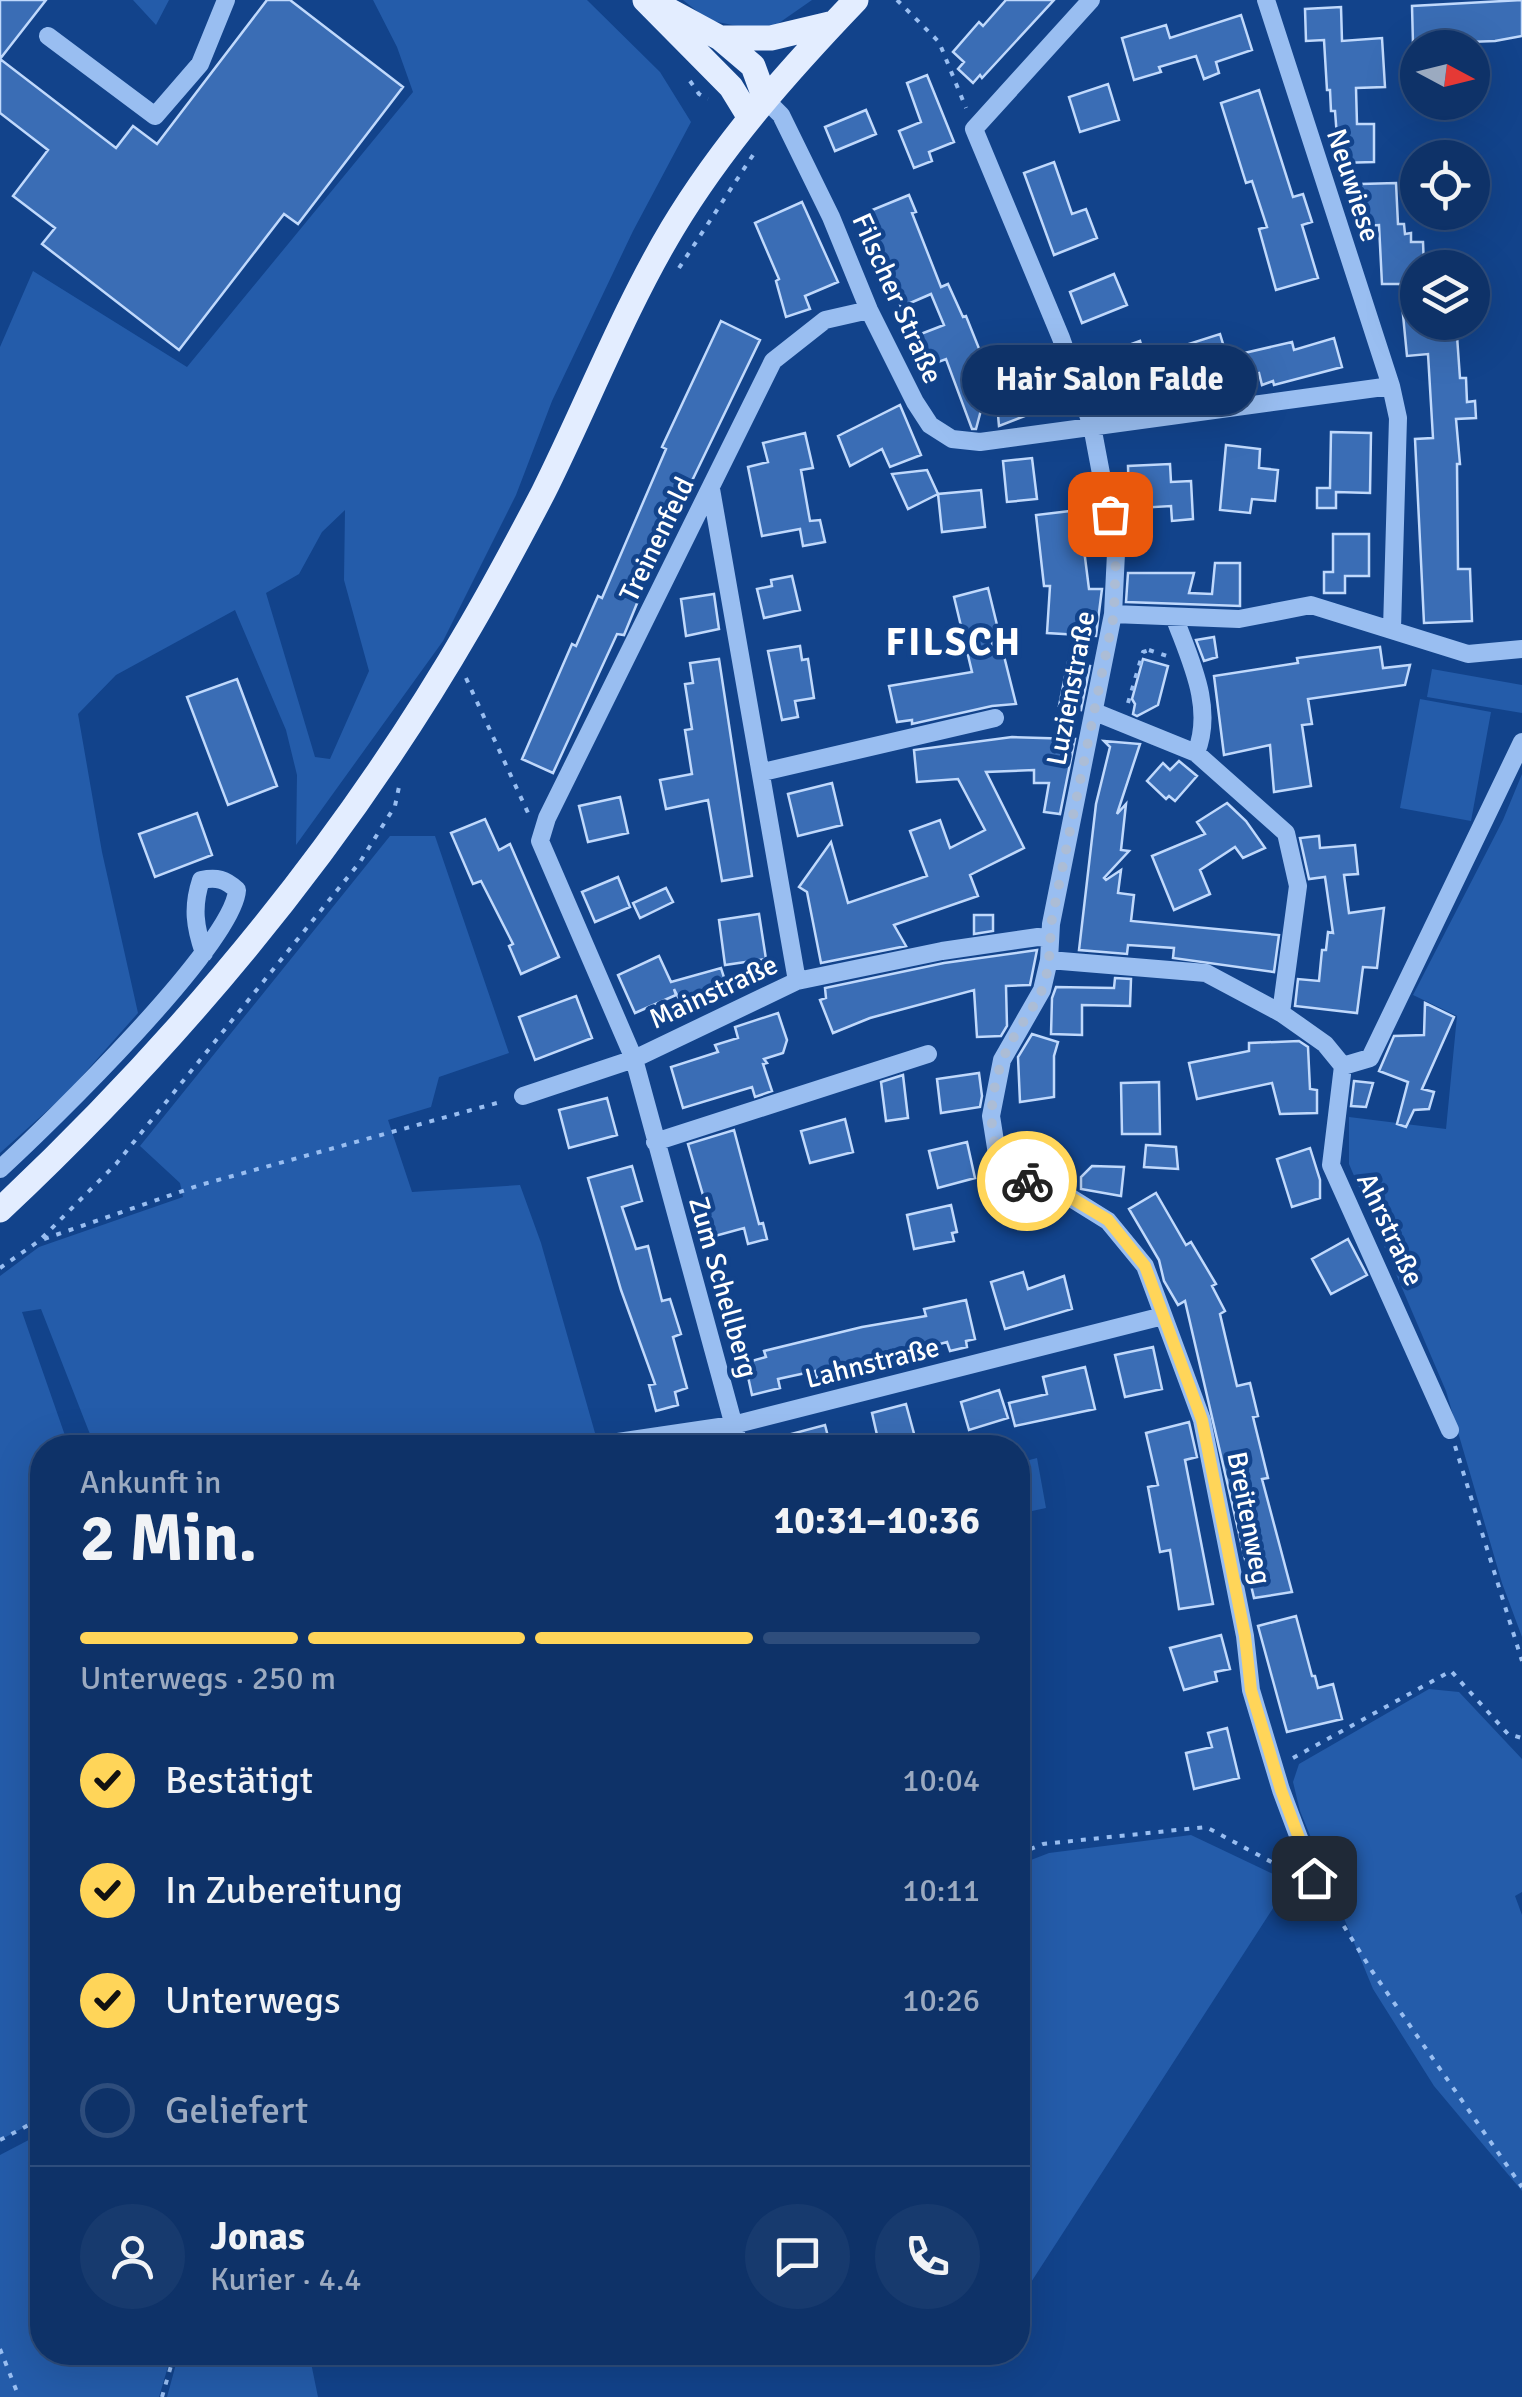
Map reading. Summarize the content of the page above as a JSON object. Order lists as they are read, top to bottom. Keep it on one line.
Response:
{"streets":{"street":["Neuwiese","Filscher Straße","Treinenfeld","Luzienstraße","Mainstraße","Ahrstraße","Zum Schellberg","Lahnstraße","Breitenweg"]},"crossings":[["Filscher Straße","Treinenfeld"],["Filscher Straße","Luzienstraße"],["Treinenfeld","Zum Schellberg"],["Luzienstraße","Mainstraße"],["Luzienstraße","Breitenweg"],["Mainstraße","Zum Schellberg"],["Zum Schellberg","Lahnstraße"],["Lahnstraße","Breitenweg"]],"districts":["FILSCH"],"places":["Hair Salon Falde"],"north":"right","page":{"bubble":"Hair Salon Falde","heading":["2 Min.","Ankunft in","10:31–10:36"],"panel":["Jonas","Kurier · 4.4"],"bar":"Unterwegs · 250 m","list":[["Bestätigt","10:04"],["In Zubereitung","10:11"],["Unterwegs","10:26"],"Geliefert"]}}
